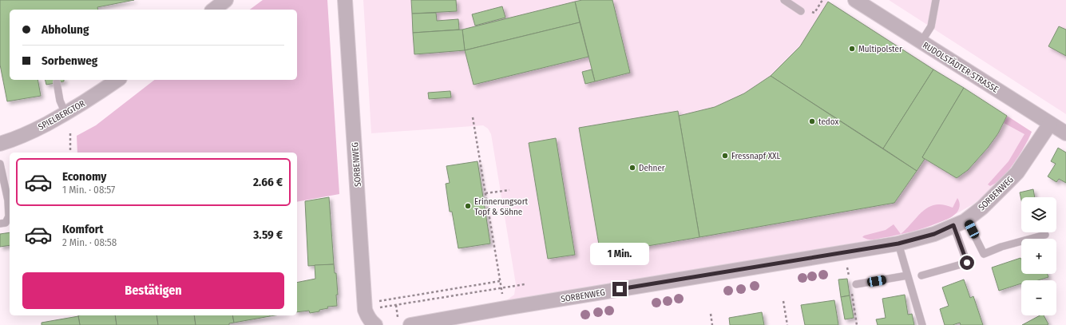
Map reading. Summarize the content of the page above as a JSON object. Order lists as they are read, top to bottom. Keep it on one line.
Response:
{"streets":{"street":["RUDOLSTÄDTER STRASSE","SPIELBERGTOR","SORBENWEG"]},"crossings":[["RUDOLSTÄDTER STRASSE","SORBENWEG"]],"places":["Multipolster","tedox","Fressnapf XXL","Dehner","Erinnerungsort Topf & Söhne"],"page":{"banner":["Abholung","Sorbenweg"],"list":[{"name":"Economy","note":"1 Min. · 08:57","value":"2.66 €"},{"name":"Komfort","note":"2 Min. · 08:58","value":"3.59 €"}],"map_buttons":["+","−"],"bubble":"1 Min.","buttons":"Bestätigen"}}
